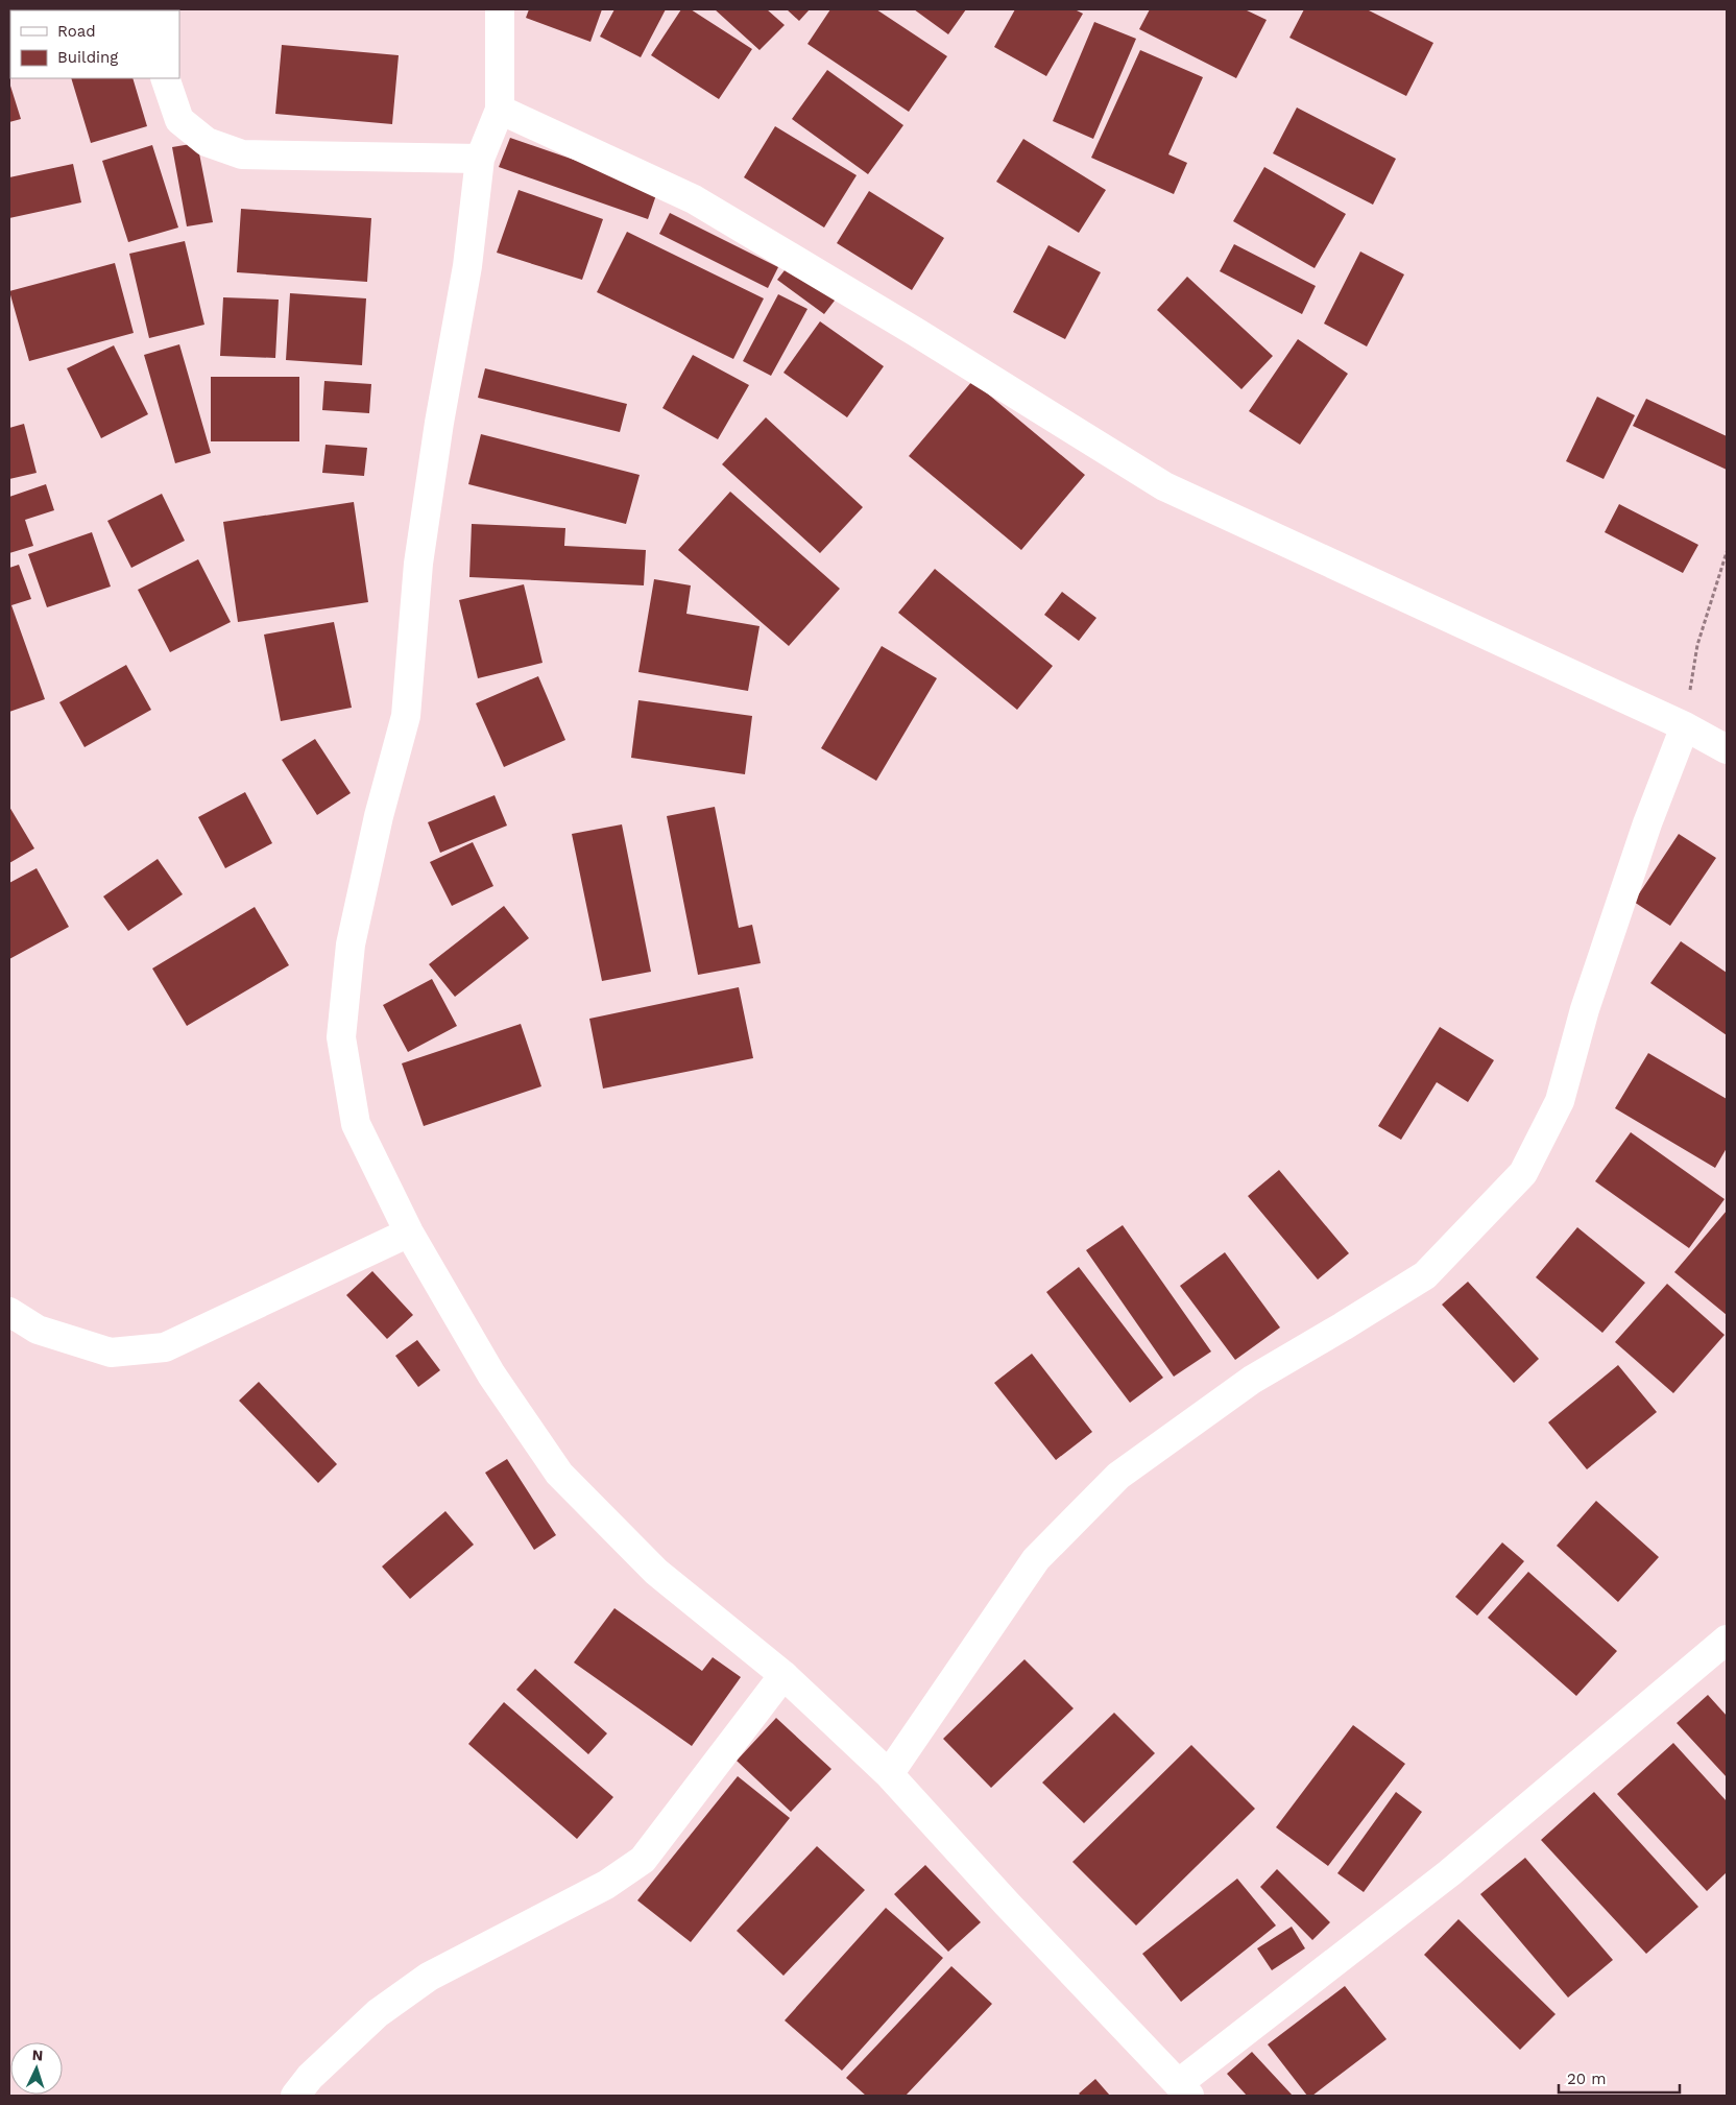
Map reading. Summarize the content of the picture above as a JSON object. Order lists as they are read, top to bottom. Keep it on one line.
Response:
{"legend":["Road","Building"],"scale_bar":"20 m","north":"top"}
